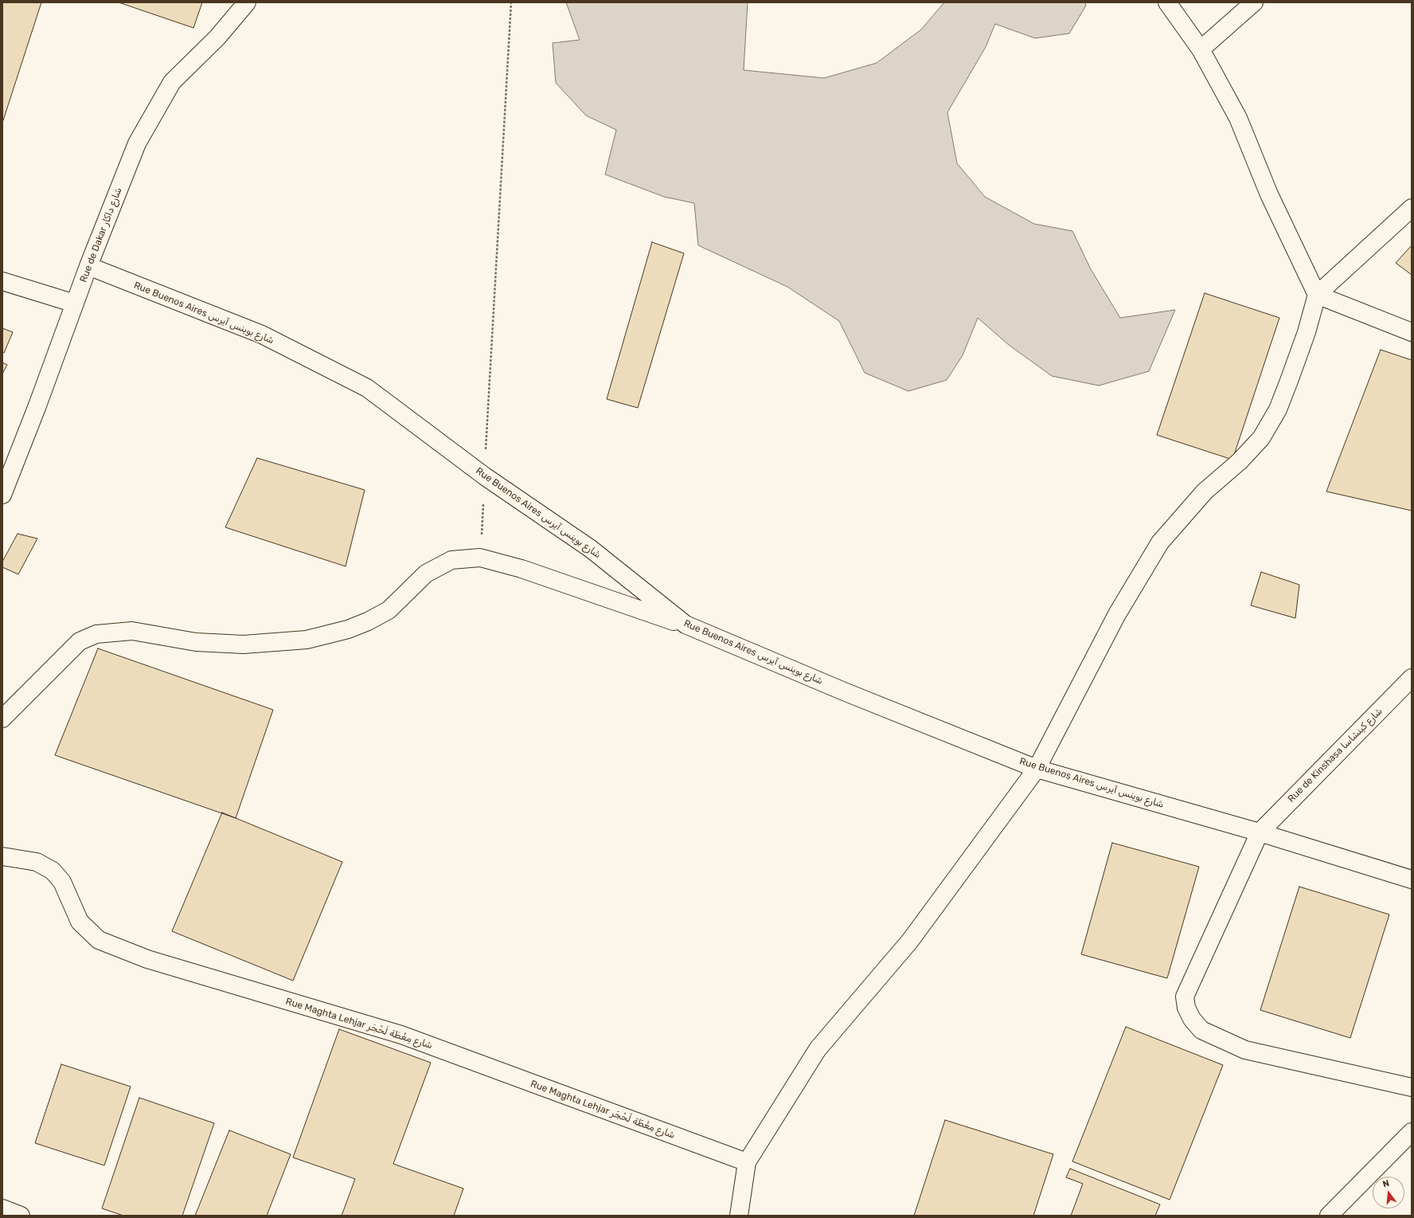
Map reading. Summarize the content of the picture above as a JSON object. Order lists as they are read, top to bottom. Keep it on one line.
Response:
{"streets":{"street":["Rue de Dakar شارع داكار","Rue Buenos Aires شارع بوينس آيرس","Rue de Kinshasa شارع كينشاسا","Rue Maghta Lehjar شارع مِغْطَة لَحْجَر"]},"crossings":[["Rue de Dakar شارع داكار","Rue Buenos Aires شارع بوينس آيرس"],["Rue Buenos Aires شارع بوينس آيرس","Rue de Kinshasa شارع كينشاسا"]],"north":"top"}
